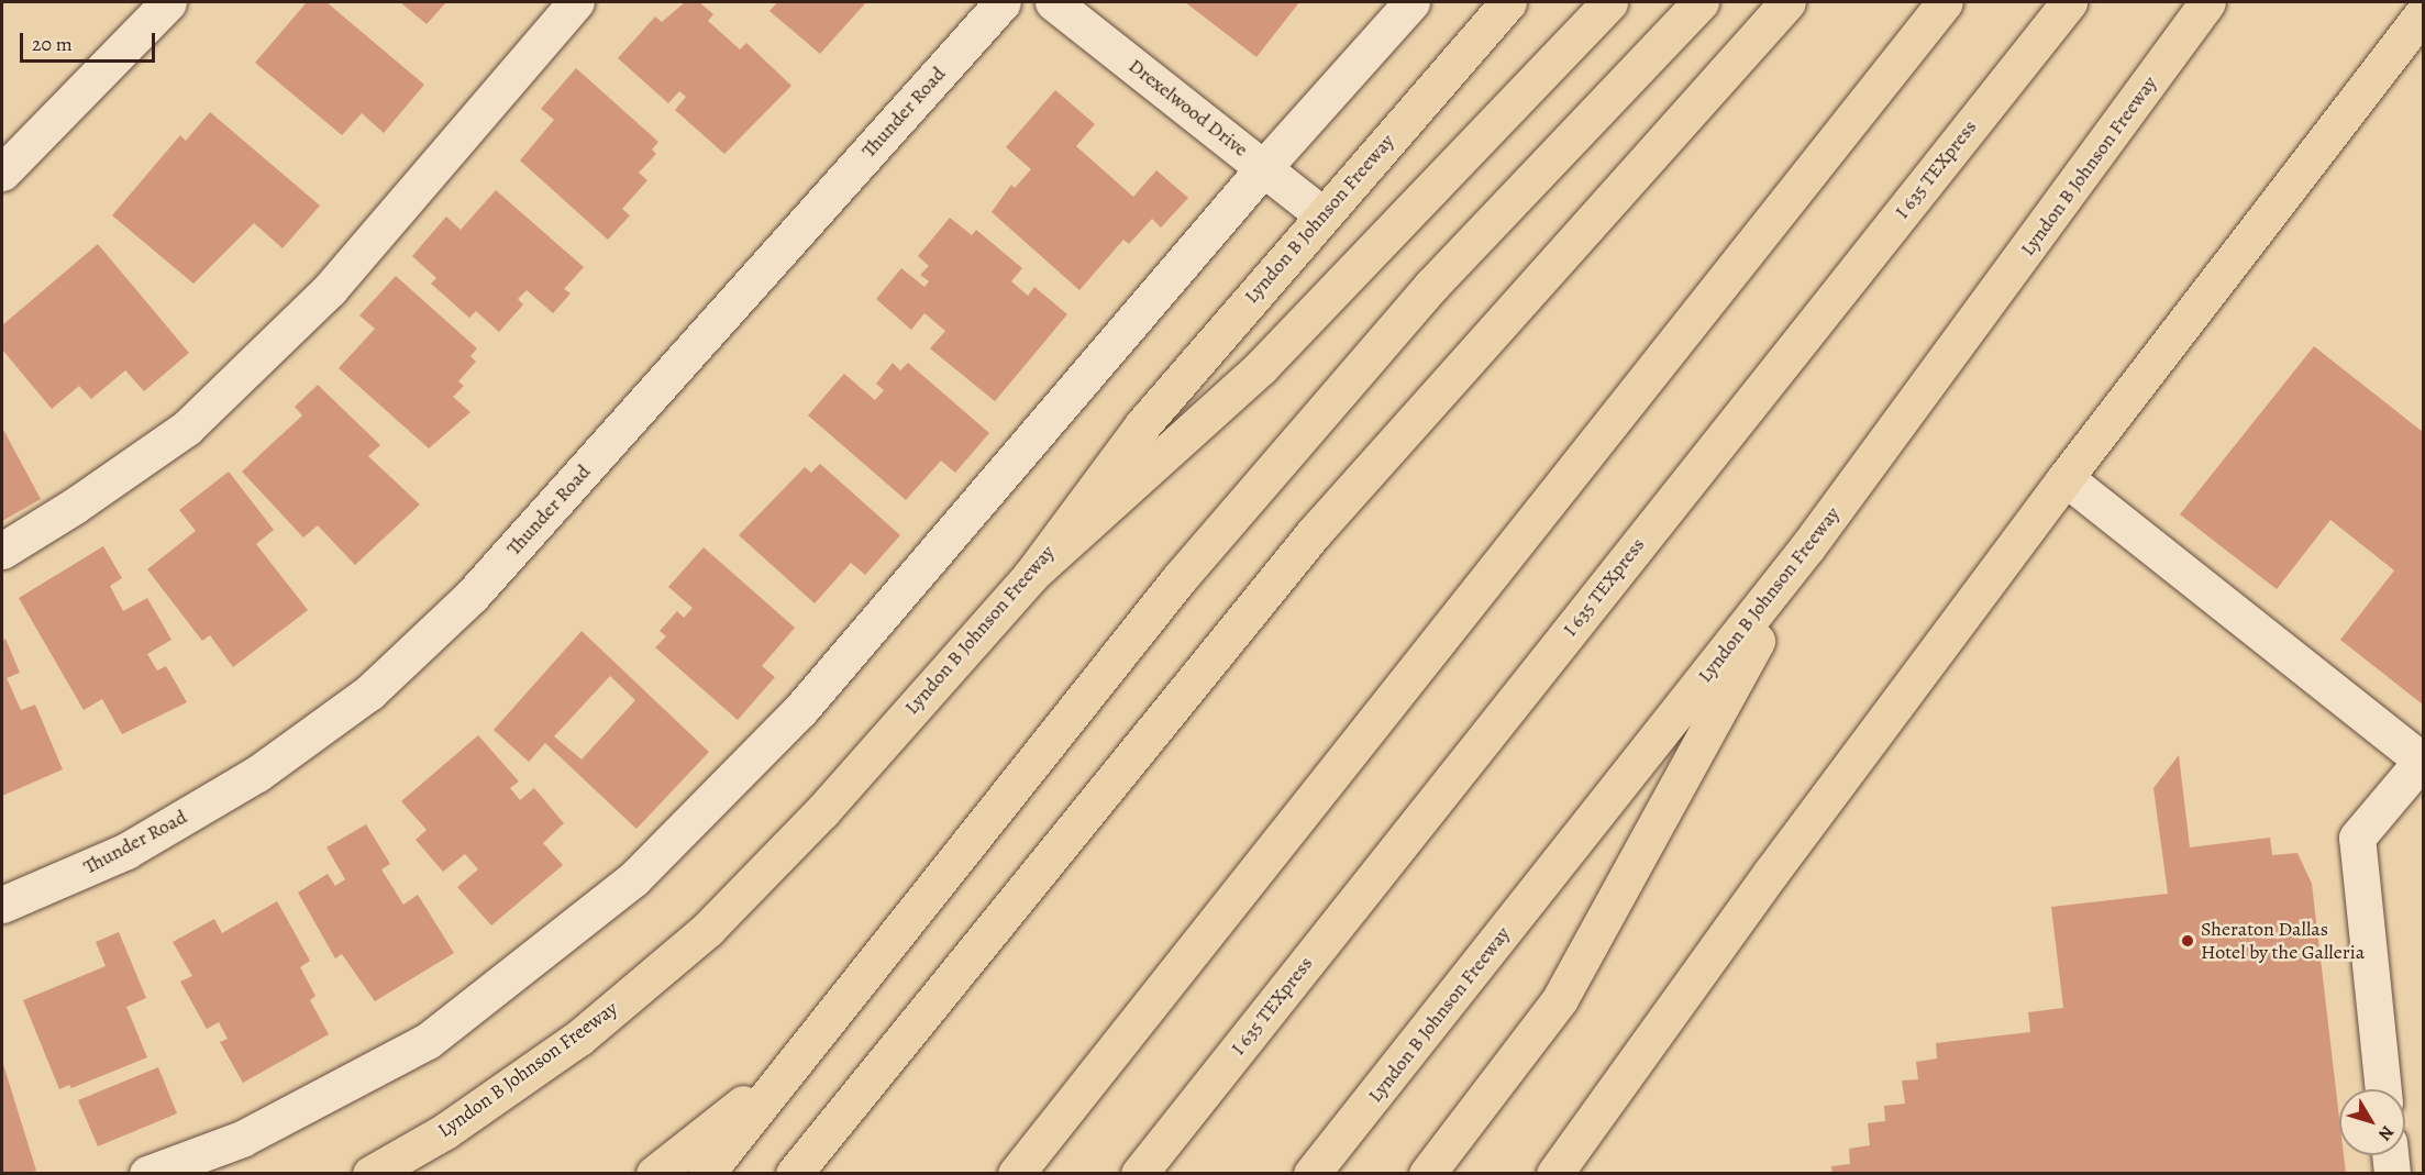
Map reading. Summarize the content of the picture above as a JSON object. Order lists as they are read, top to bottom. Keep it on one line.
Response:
{"streets":{"main road":["Lyndon B Johnson Freeway","I 635 TEXpress"],"street":["Drexelwood Drive","Thunder Road"]},"crossings":[["Drexelwood Drive","Lyndon B Johnson Freeway"]],"places":["Sheraton Dallas Hotel by the Galleria"],"scale_bar":"20 m","north":"bottom right"}
